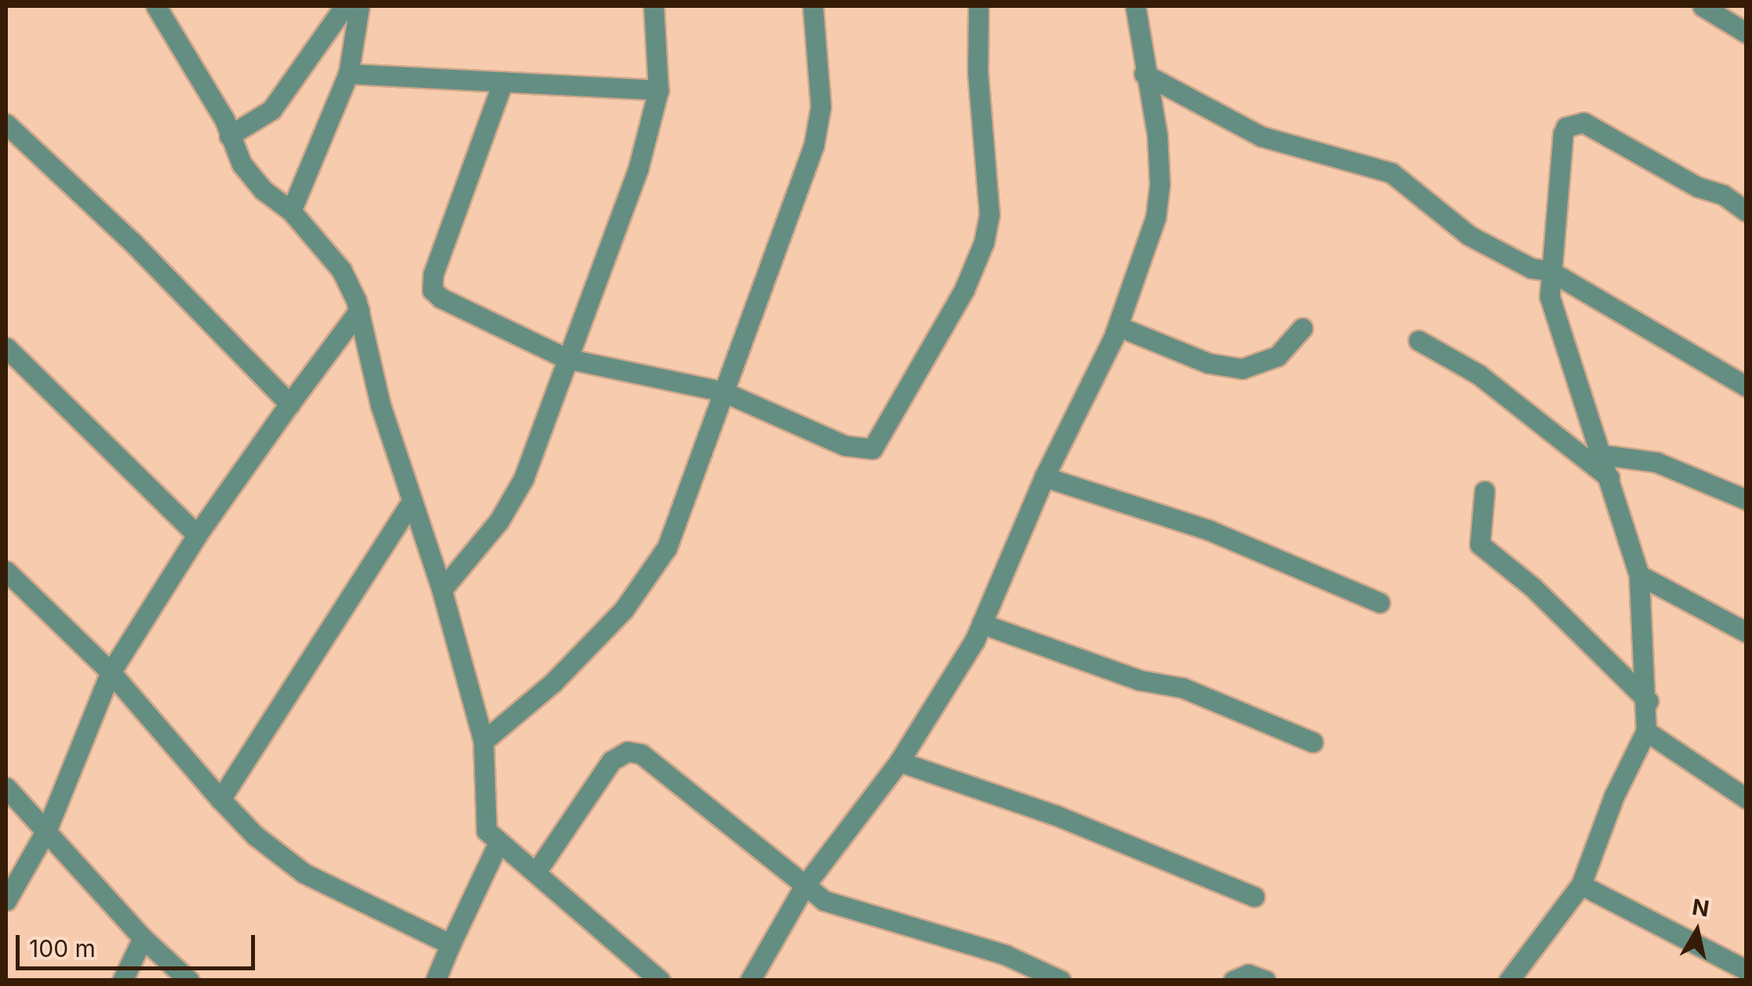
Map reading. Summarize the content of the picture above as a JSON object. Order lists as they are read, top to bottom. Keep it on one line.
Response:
{"scale_bar":"100 m","north":"top"}
